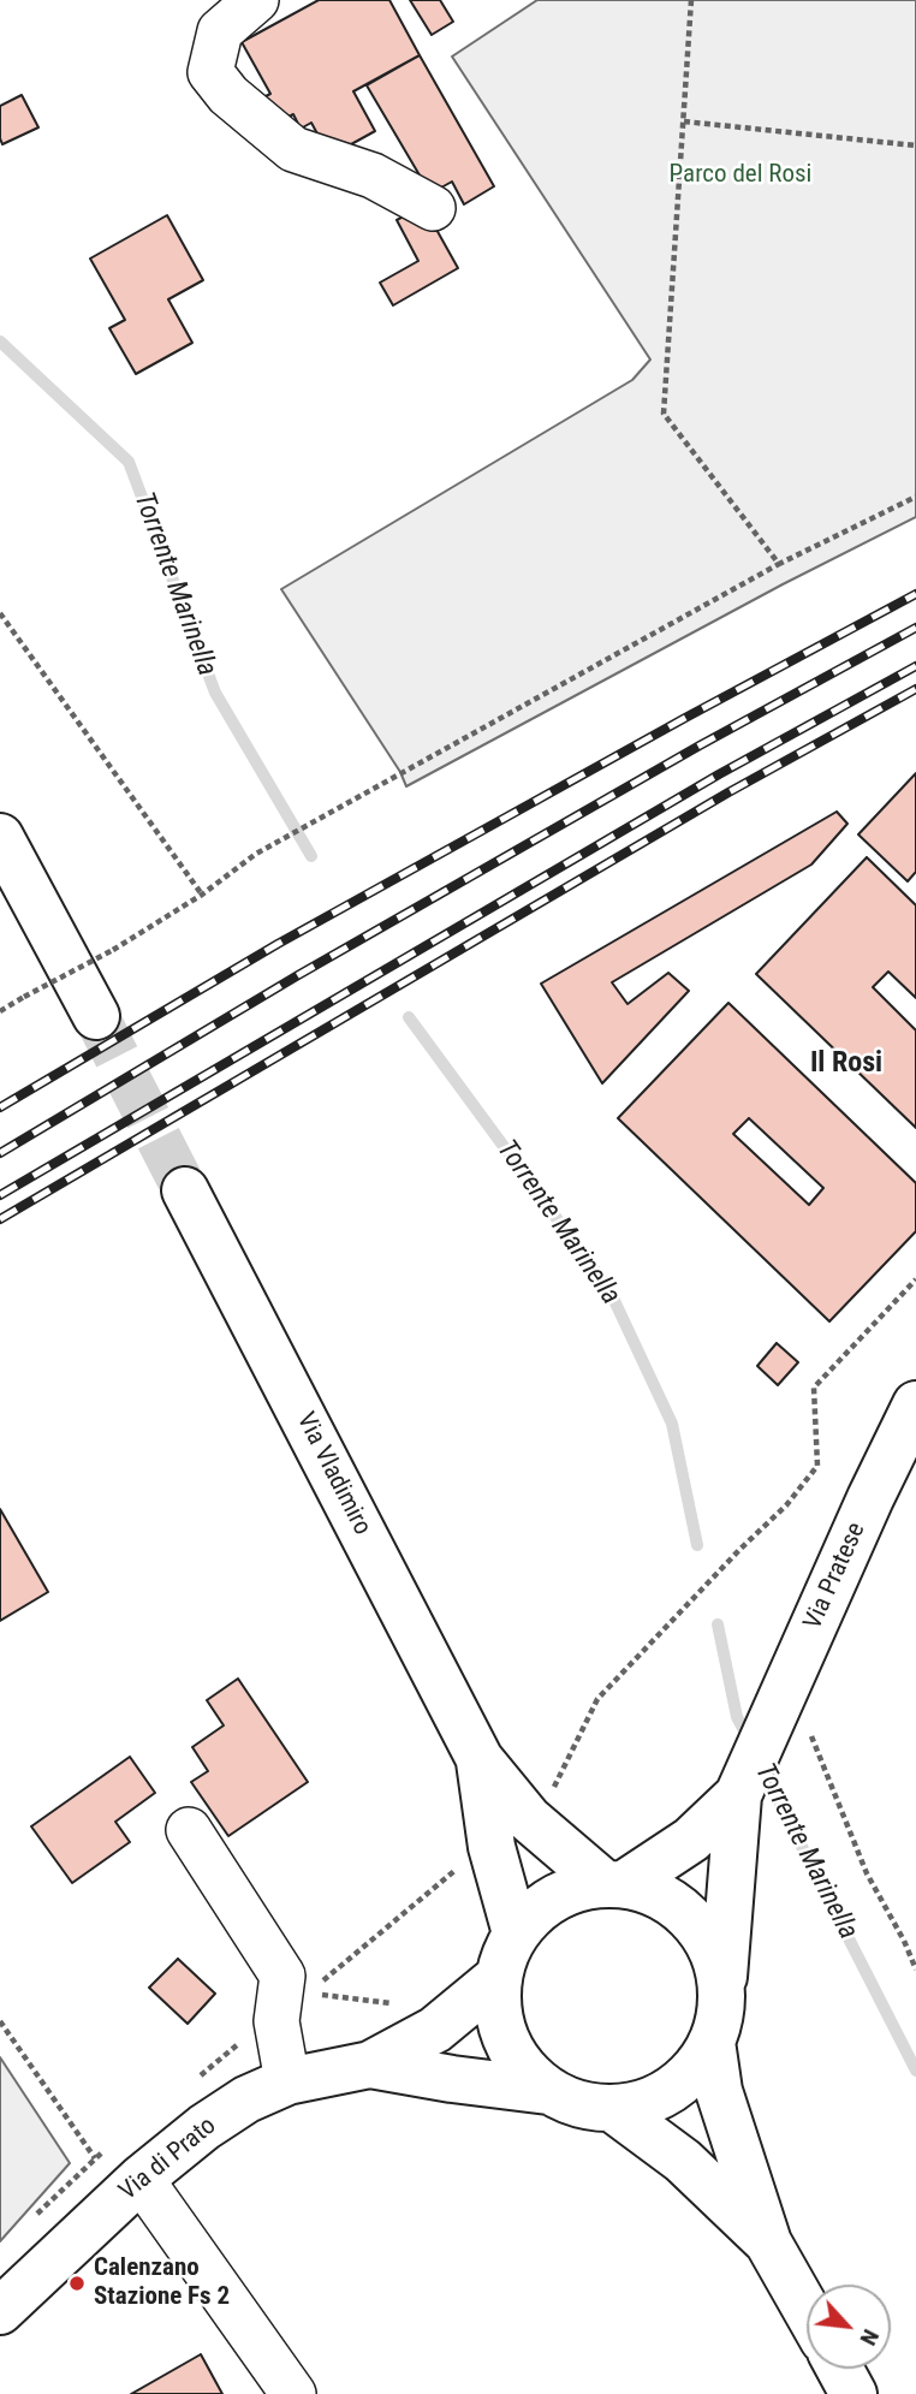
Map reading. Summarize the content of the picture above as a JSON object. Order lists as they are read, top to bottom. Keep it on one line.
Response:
{"streets":{"main road":["Via Vladimiro","Via Pratese","Via di Prato"]},"crossings":[["Via Vladimiro","Via di Prato"],["Via Pratese","Via di Prato"]],"districts":["Il Rosi"],"water":["Torrente Marinella"],"parks":["Parco del Rosi"],"places":["Calenzano Stazione Fs 2"],"north":"bottom right"}
